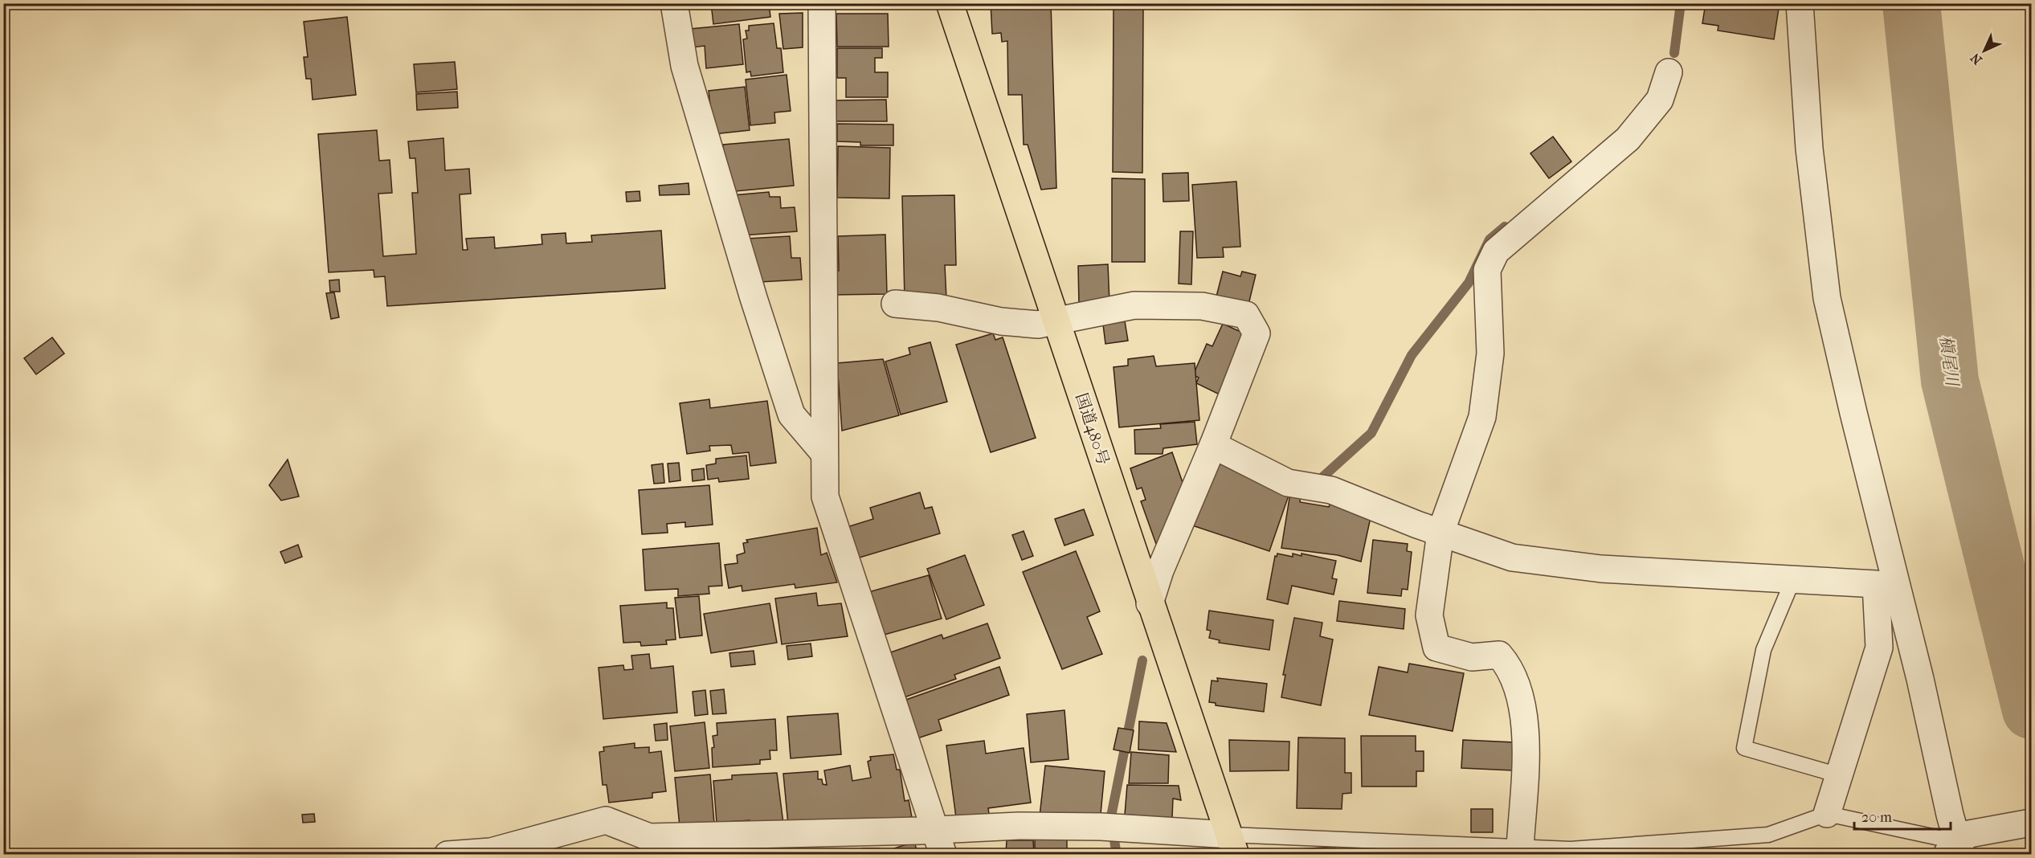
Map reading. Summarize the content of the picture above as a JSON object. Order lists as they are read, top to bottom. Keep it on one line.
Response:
{"streets":{"highway":["国道480号"]},"water":["槇尾川"],"scale_bar":"20 m","north":"bottom left"}
